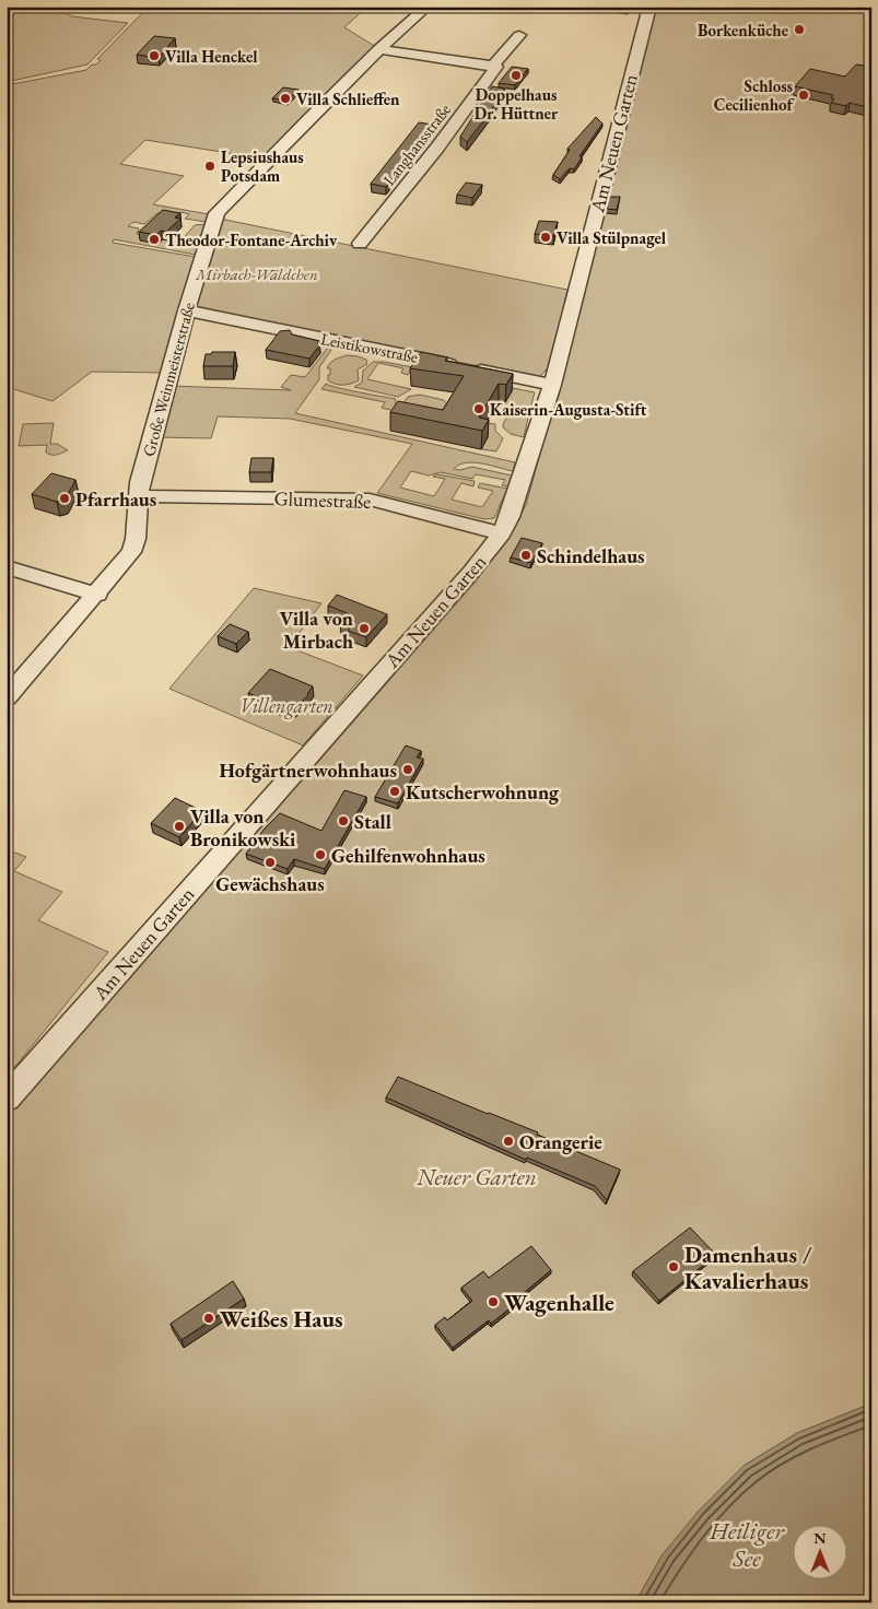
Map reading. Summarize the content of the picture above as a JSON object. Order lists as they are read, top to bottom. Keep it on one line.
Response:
{"streets":{"street":["Am Neuen Garten","Langhansstraße","Leistikowstraße","Große Weinmeisterstraße","Glumestraße"]},"crossings":[["Am Neuen Garten","Leistikowstraße"],["Am Neuen Garten","Glumestraße"],["Leistikowstraße","Große Weinmeisterstraße"],["Große Weinmeisterstraße","Glumestraße"]],"water":["Heiliger See"],"parks":["Mirbach-Wäldchen","Villengarten","Neuer Garten"],"places":["Borkenküche","Villa Henckel","Doppelhaus Dr. Hüttner","Schloss Cecilienhof","Villa Schlieffen","Lepsiushaus Potsdam","Villa Stülpnagel","Theodor-Fontane-Archiv","Kaiserin-Augusta-Stift","Pfarrhaus","Schindelhaus","Villa von Mirbach","Hofgärtnerwohnhaus","Kutscherwohnung","Stall","Villa von Bronikowski","Gehilfenwohnhaus","Gewächshaus","Orangerie","Damenhaus / Kavalierhaus","Wagenhalle","Weißes Haus"],"north":"top"}
